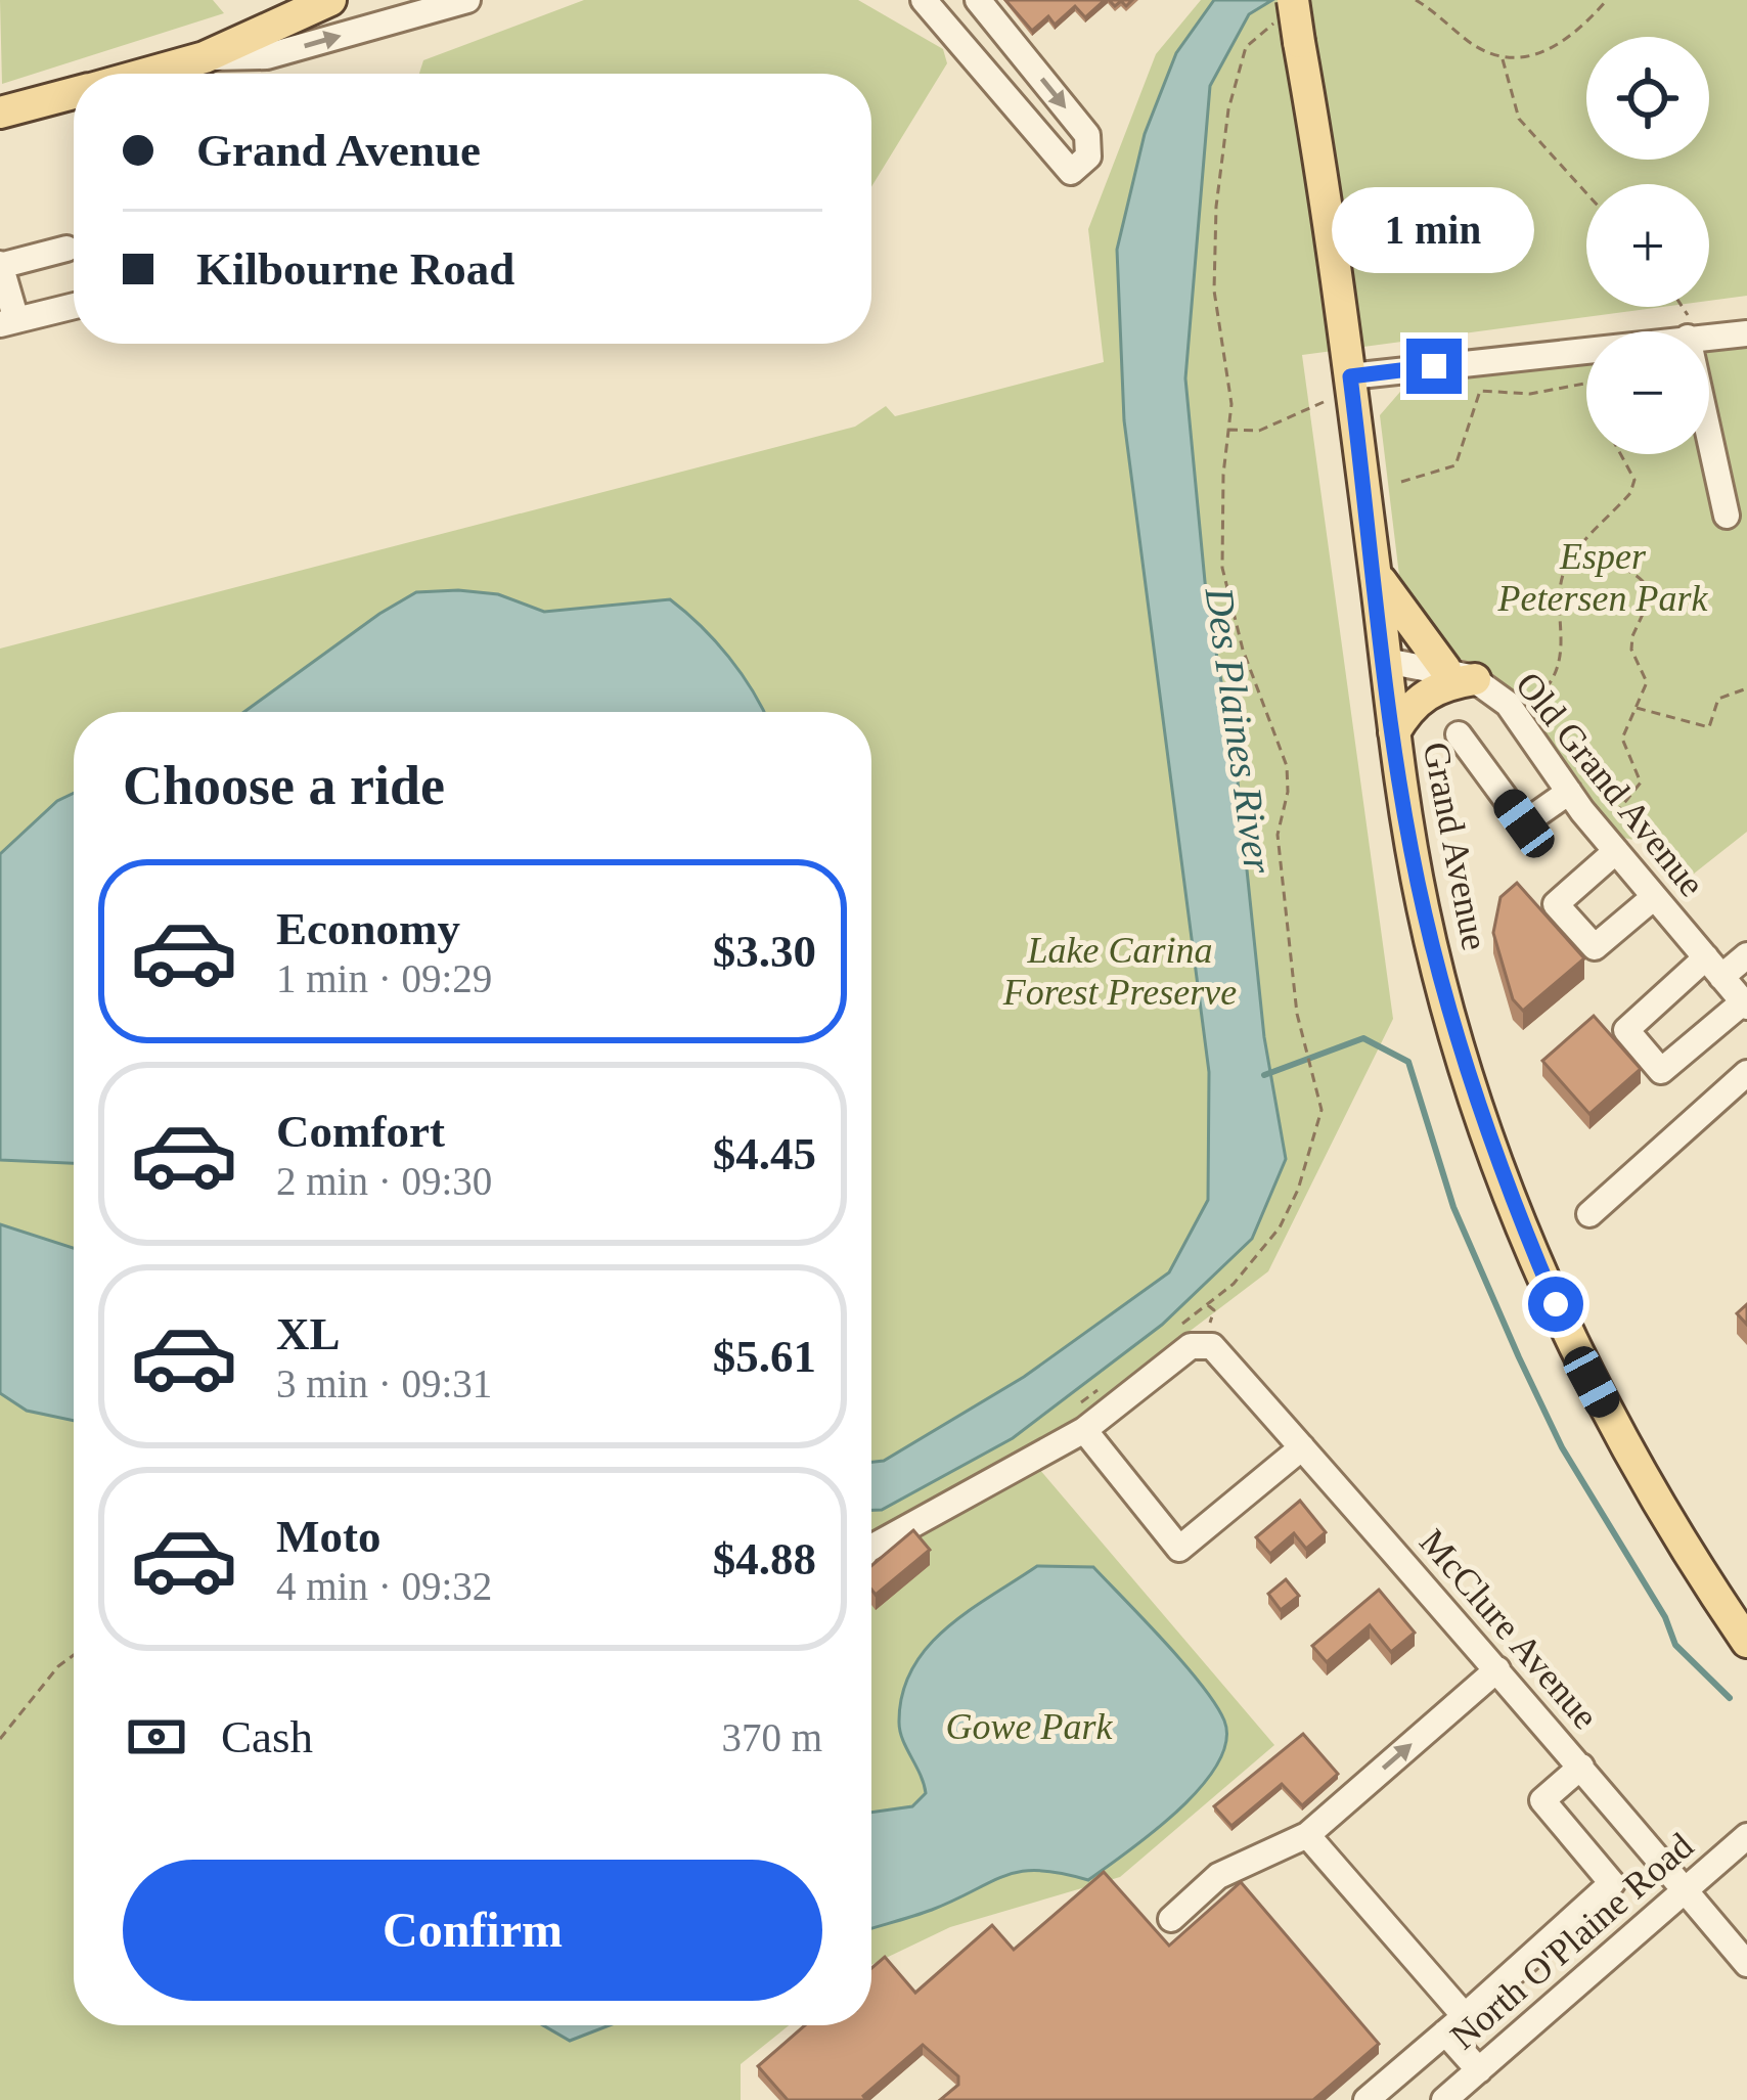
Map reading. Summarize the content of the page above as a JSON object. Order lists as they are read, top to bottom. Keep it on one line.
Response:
{"streets":{"main road":["Grand Avenue"],"street":["Old Grand Avenue","McClure Avenue","North O'Plaine Road"]},"crossings":[["McClure Avenue","North O'Plaine Road"]],"water":["Des Plaines River"],"parks":["Esper Petersen Park","Lake Carina Forest Preserve","Gowe Park"],"page":{"map_buttons":["+","−"],"banner":["Grand Avenue","Kilbourne Road"],"bubble":"1 min","heading":"Choose a ride","list":[{"name":"Economy","note":"1 min · 09:29","value":"$3.30"},{"name":"Comfort","note":"2 min · 09:30","value":"$4.45"},{"name":"XL","note":"3 min · 09:31","value":"$5.61"},{"name":"Moto","note":"4 min · 09:32","value":"$4.88"}],"pay":["Cash","370 m"],"buttons":"Confirm"}}
